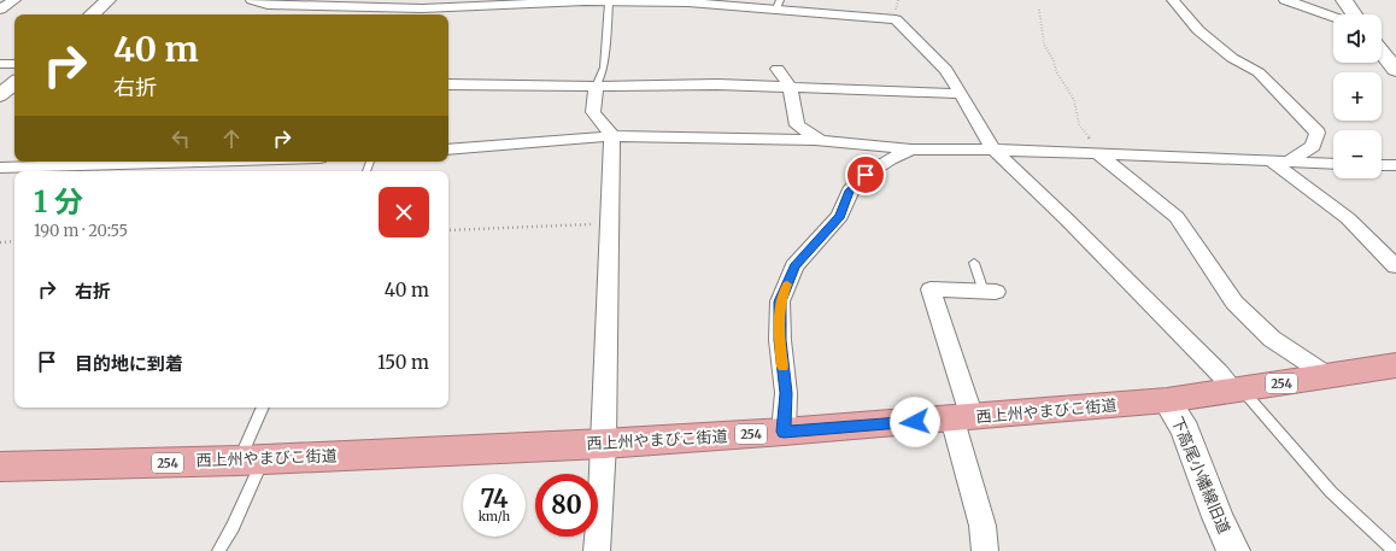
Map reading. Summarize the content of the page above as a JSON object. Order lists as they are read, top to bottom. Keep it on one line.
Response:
{"streets":{"highway":["254","西上州やまびこ街道"],"street":["下高尾小幡線旧道"]},"crossings":[["西上州やまびこ街道","下高尾小幡線旧道"]],"page":{"map_buttons":["+","−"],"turn":["40 m","右折"],"heading":["1 分","190 m · 20:55"],"list":[{"name":"右折","value":"40 m"},{"name":"目的地に到着","value":"150 m"}],"speed":"74 km/h","limit":"80"}}
